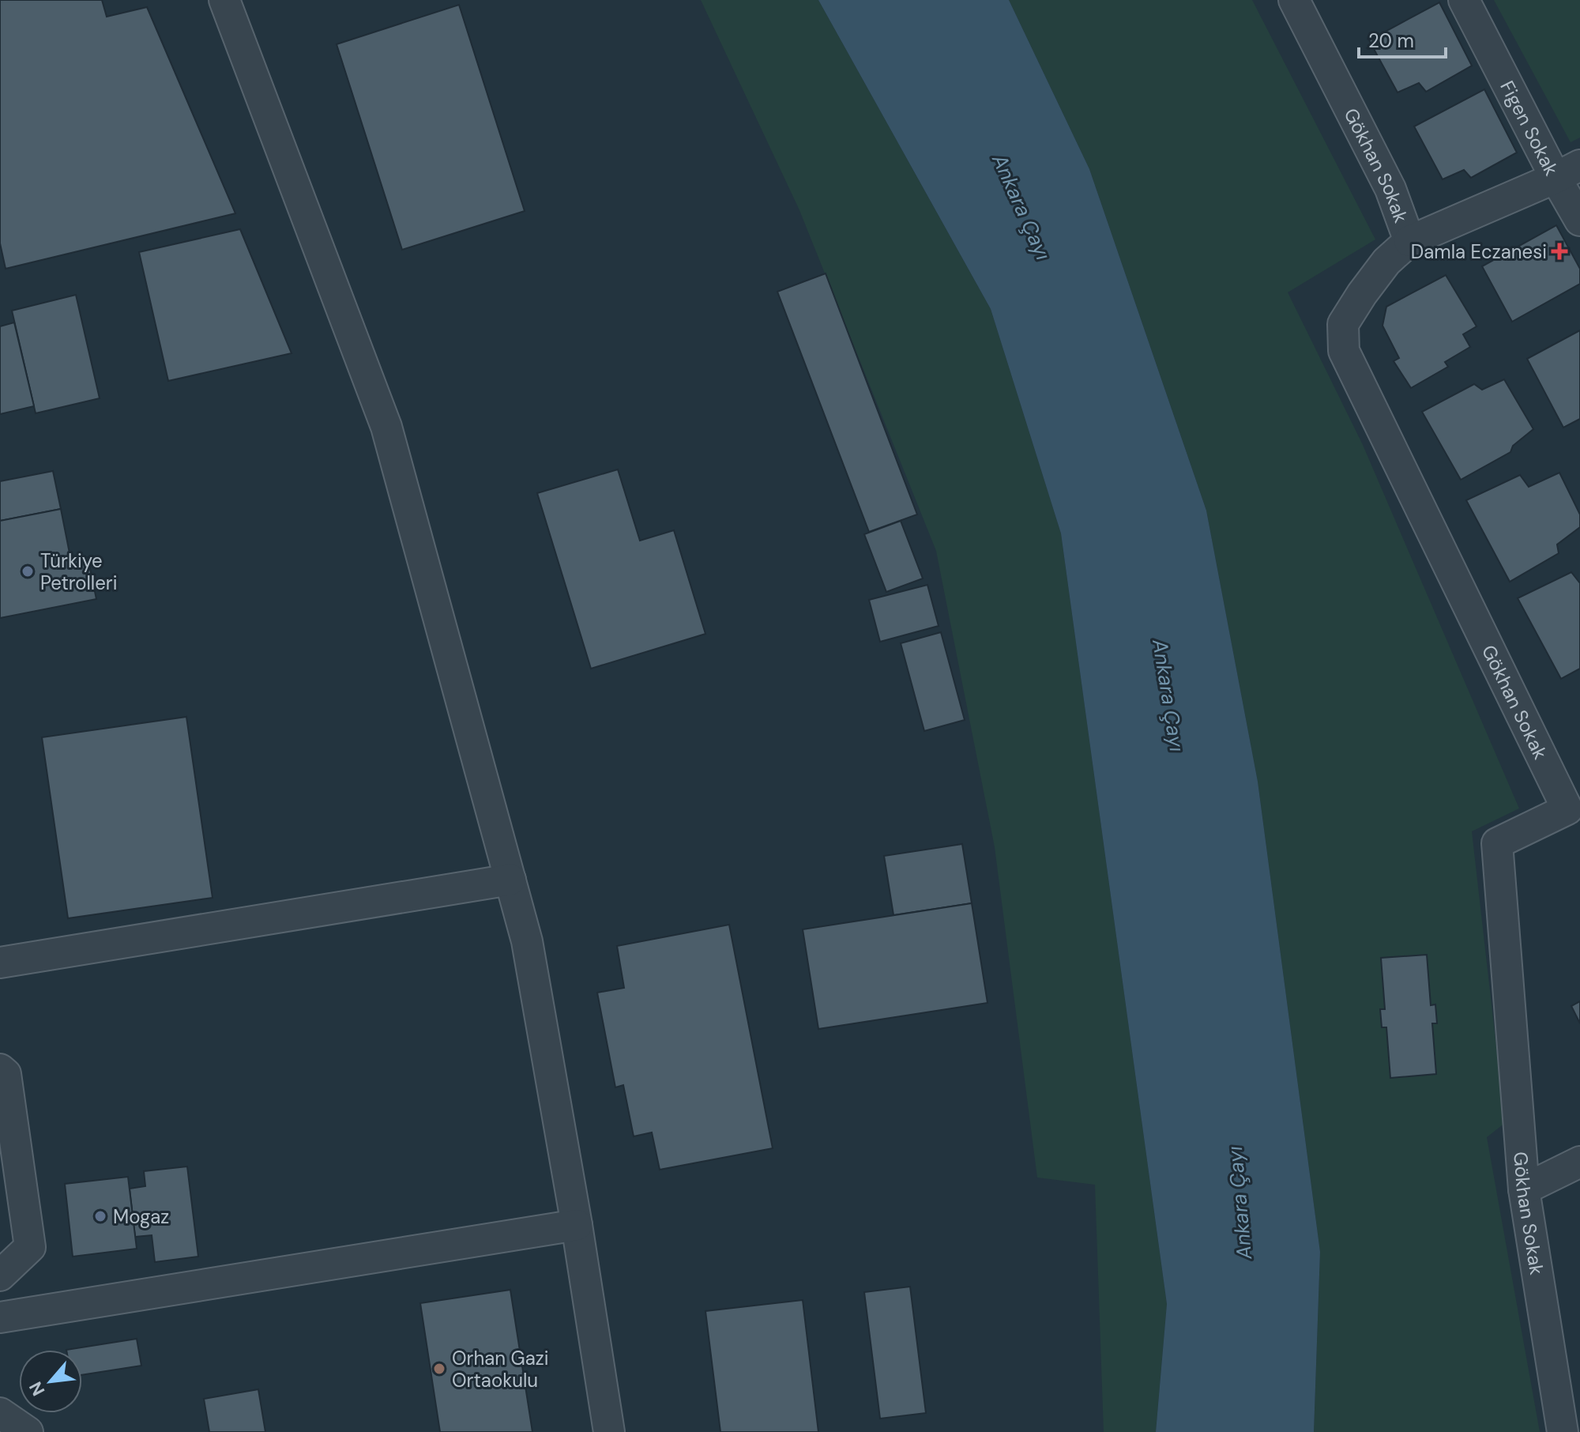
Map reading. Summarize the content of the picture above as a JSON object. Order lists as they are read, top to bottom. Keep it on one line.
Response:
{"streets":{"street":["Figen Sokak","Gökhan Sokak"]},"water":["Ankara Çayı"],"places":{"health":["Damla Eczanesi"],"other":["Türkiye Petrolleri","Mogaz","Orhan Gazi Ortaokulu"]},"scale_bar":"20 m","north":"bottom left"}
